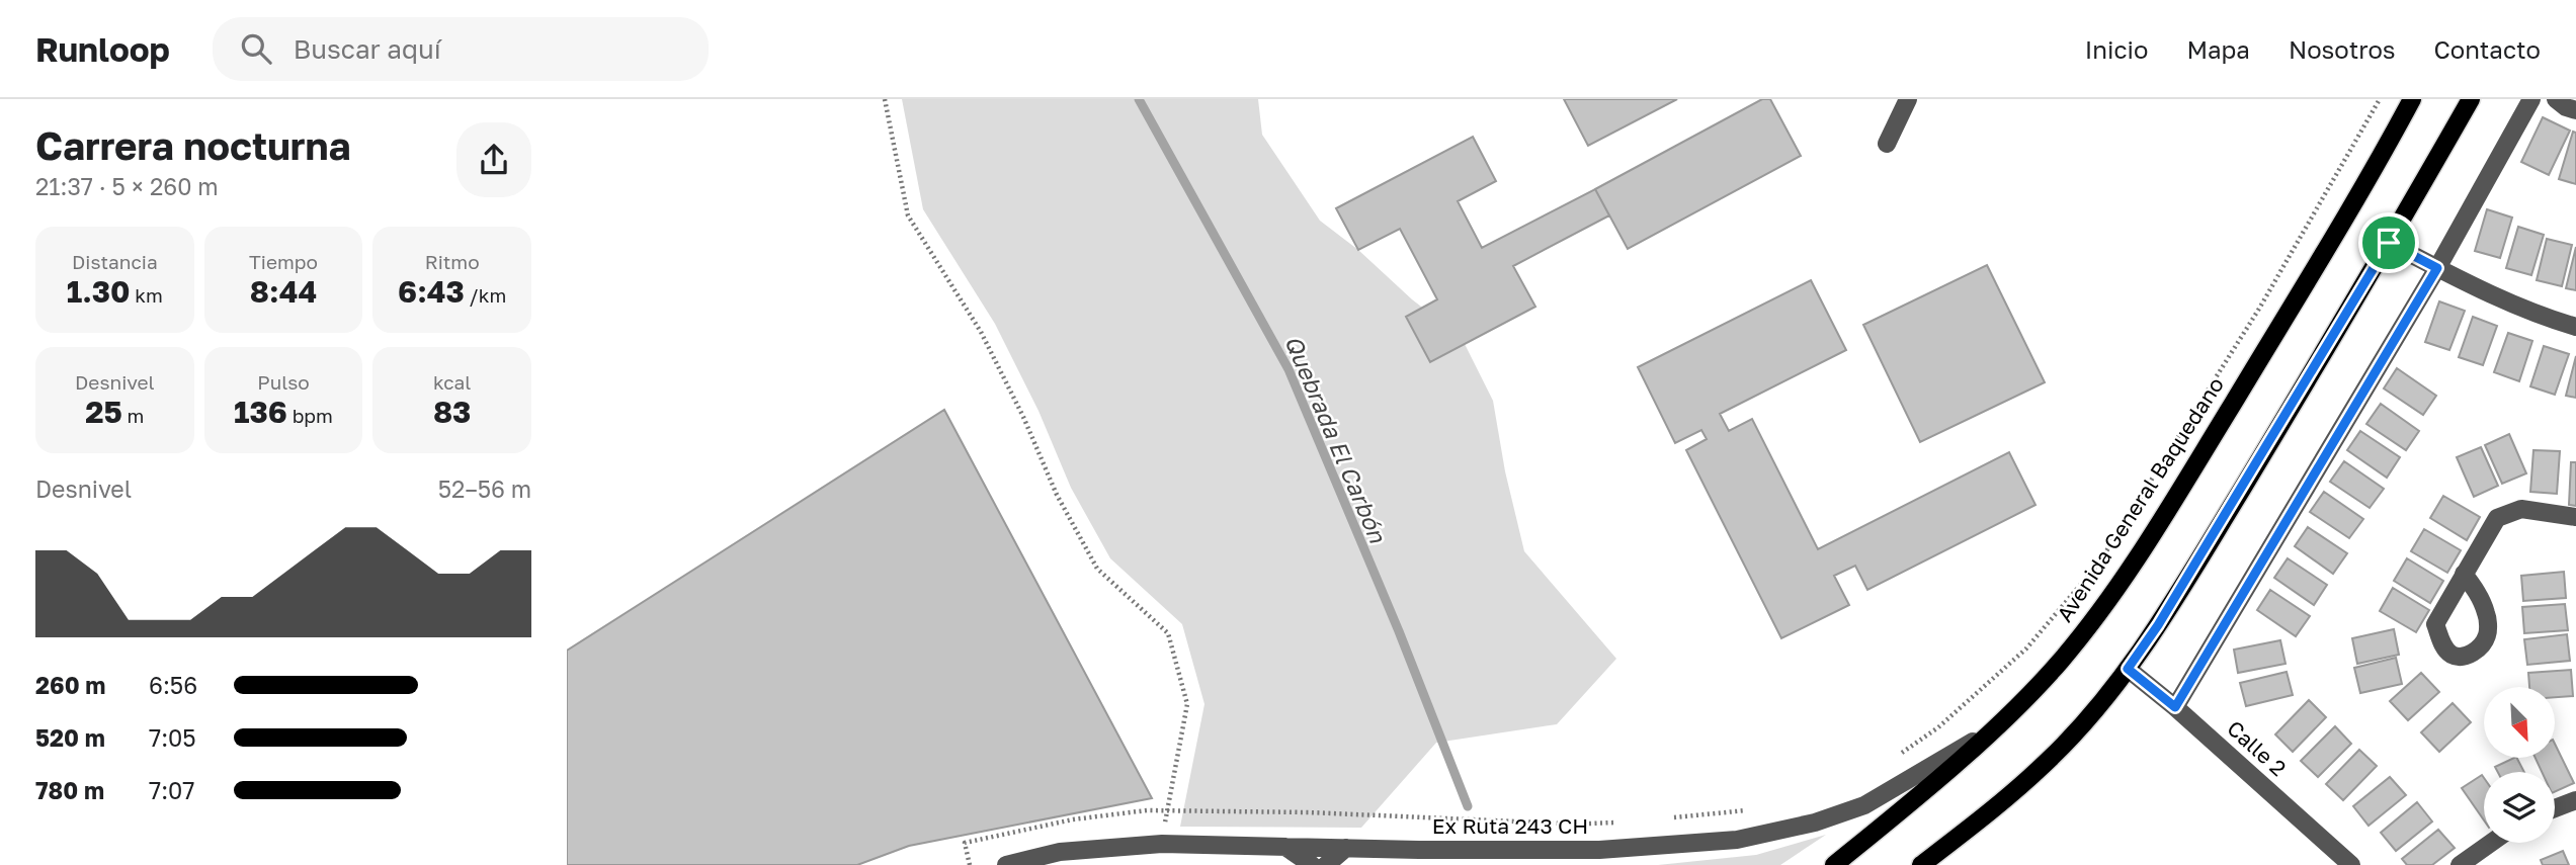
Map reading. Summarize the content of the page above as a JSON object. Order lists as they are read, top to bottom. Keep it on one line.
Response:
{"streets":{"main road":["Avenida General Baquedano"],"street":["Calle 2","Ex Ruta 243 CH"]},"crossings":[["Avenida General Baquedano","Ex Ruta 243 CH"]],"water":["Quebrada El Carbón"],"north":"bottom right","page":{"header":"Runloop","search":"Buscar aquí","nav":["Inicio","Mapa","Nosotros","Contacto"],"heading":["Carrera nocturna","21:37 · 5 × 260 m"],"stats":[["Distancia","1.30 km"],["Tiempo","8:44"],["Ritmo","6:43 /km"],["Desnivel","25 m"],["Pulso","136 bpm"],["kcal","83"]],"chart":["Desnivel","52–56 m"],"list":[{"name":"260 m","note":"6:56"},{"name":"520 m","note":"7:05"},{"name":"780 m","note":"7:07"}]}}
